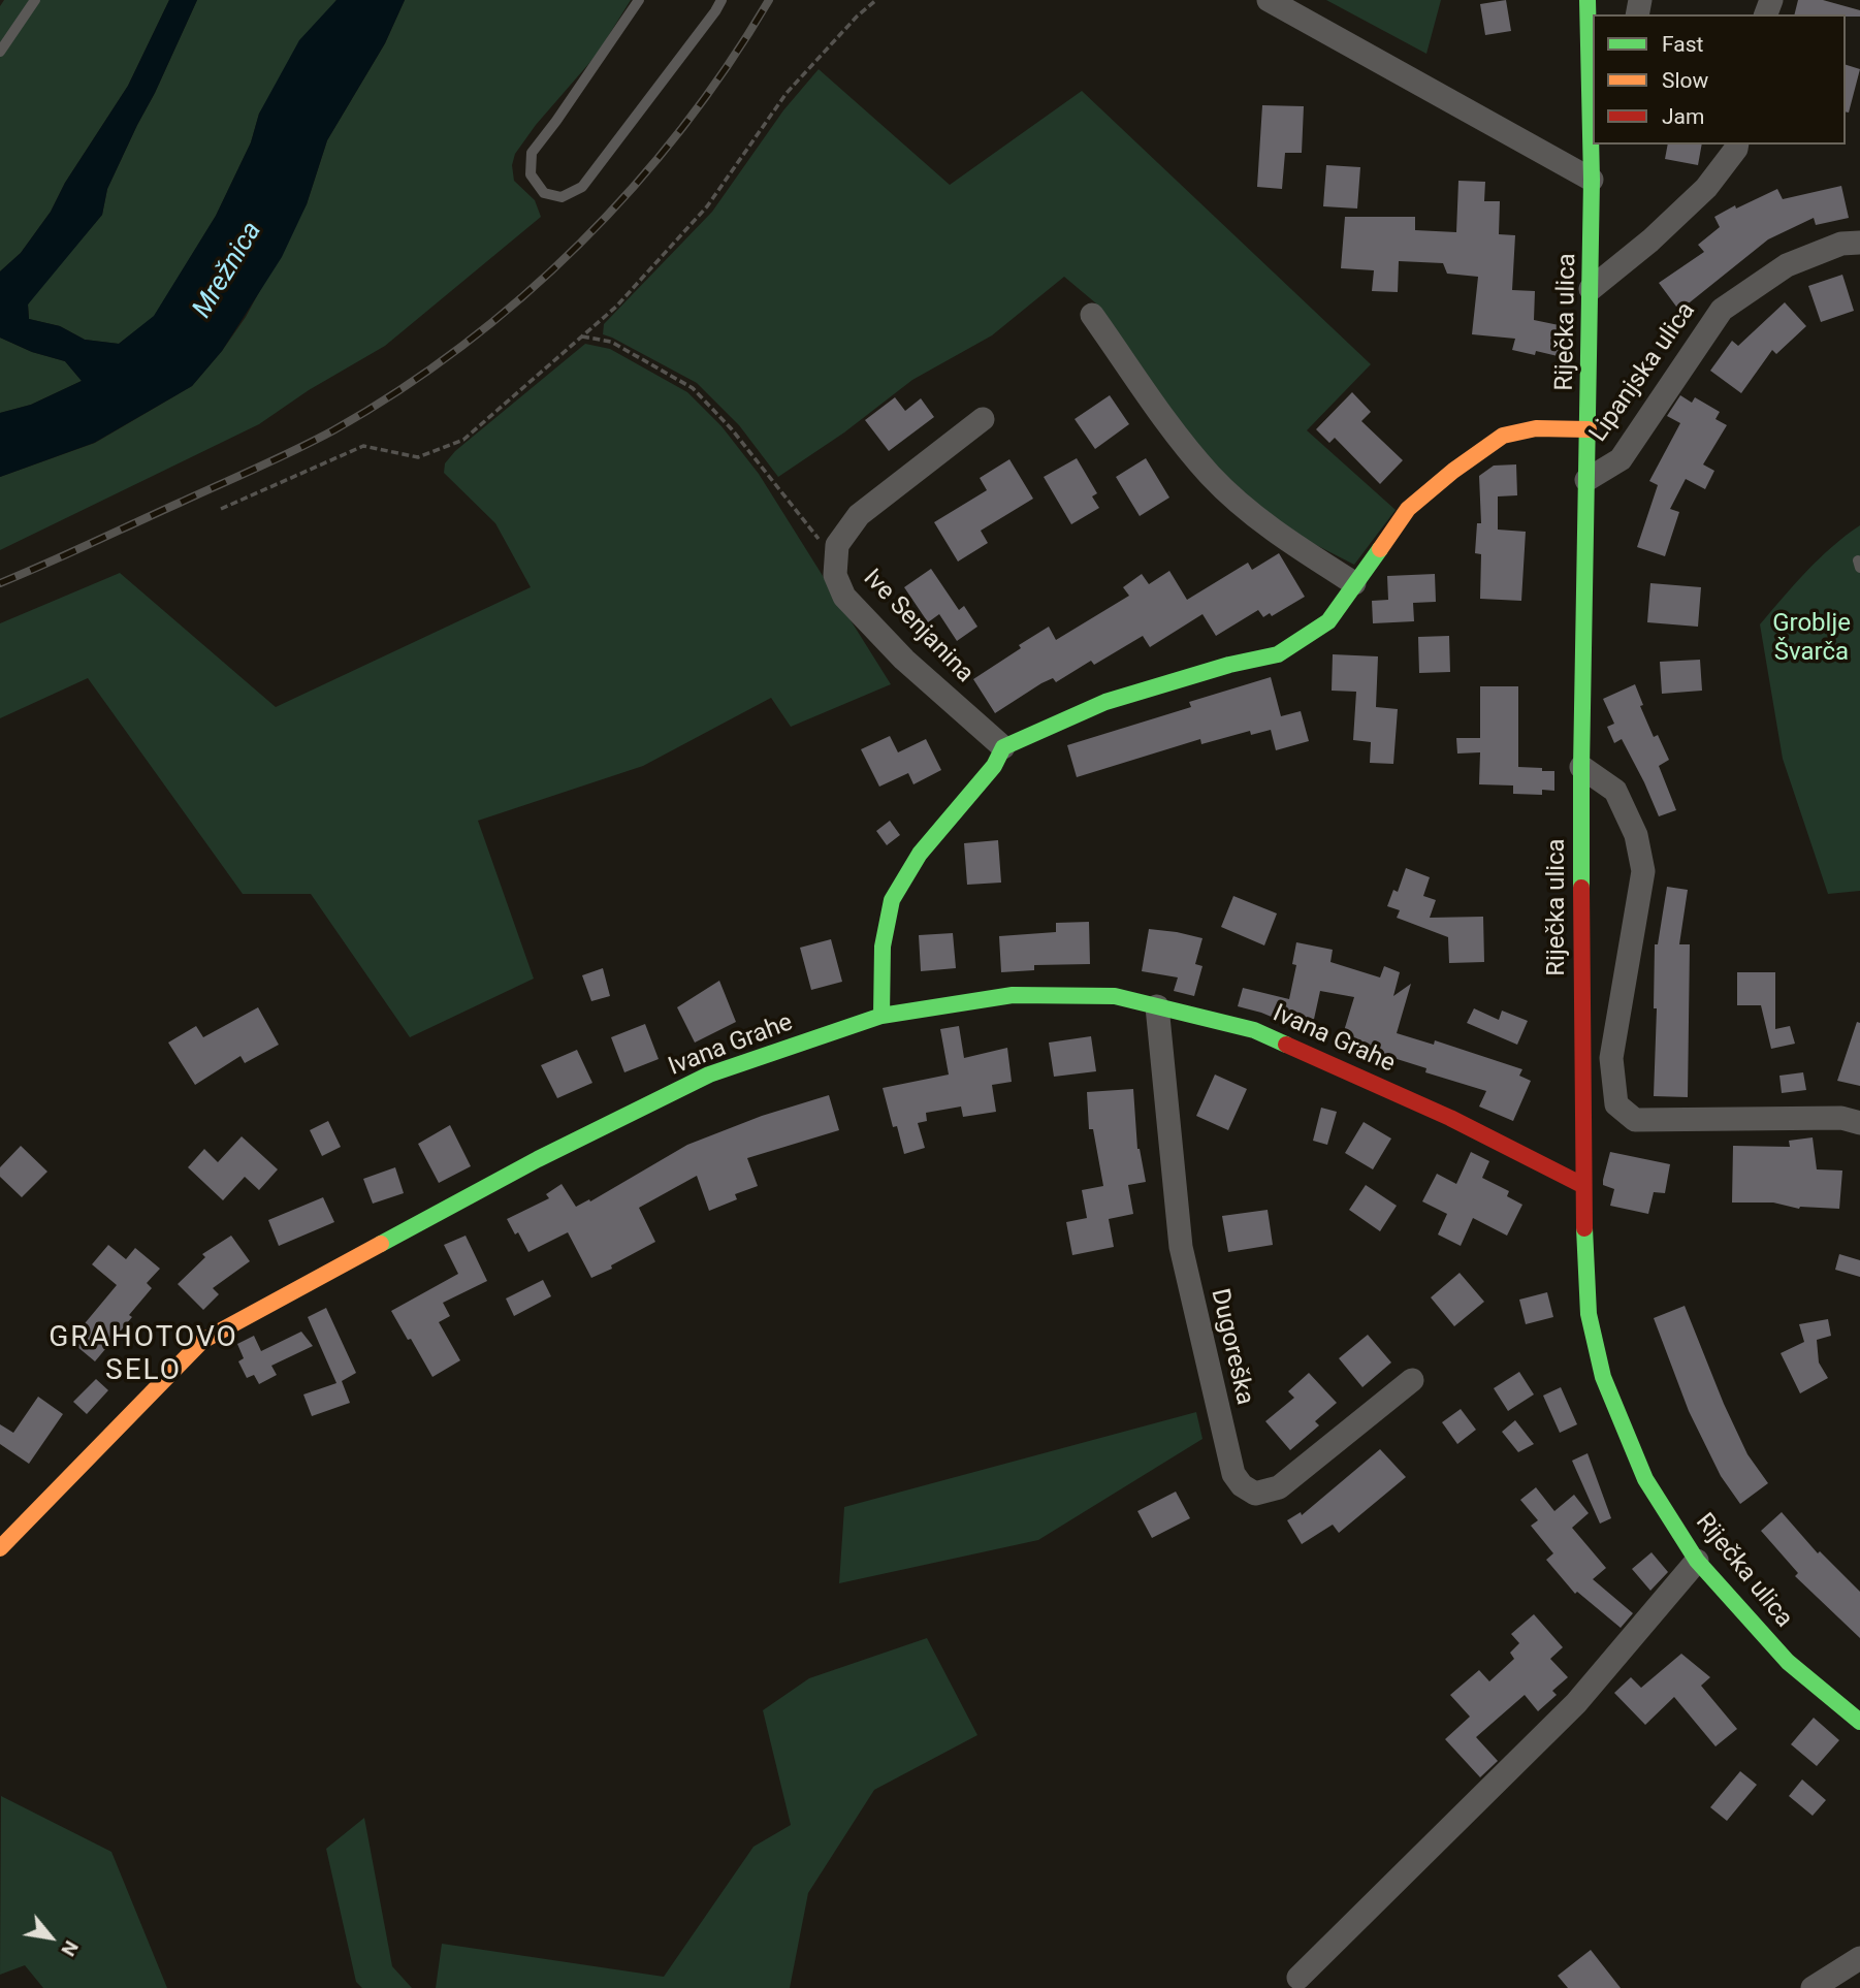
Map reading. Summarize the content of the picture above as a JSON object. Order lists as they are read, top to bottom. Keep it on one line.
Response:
{"streets":{"street":["Riječka ulica","Lipanjska ulica","Ive Senjanina","Ivana Grahe","Dugoreška"]},"crossings":[["Riječka ulica","Lipanjska ulica"],["Riječka ulica","Ivana Grahe"],["Ivana Grahe","Dugoreška"]],"districts":["GRAHOTOVO SELO"],"water":["Mrežnica"],"parks":["Groblje Švarča"],"legend":["Fast","Slow","Jam"],"north":"bottom right"}
